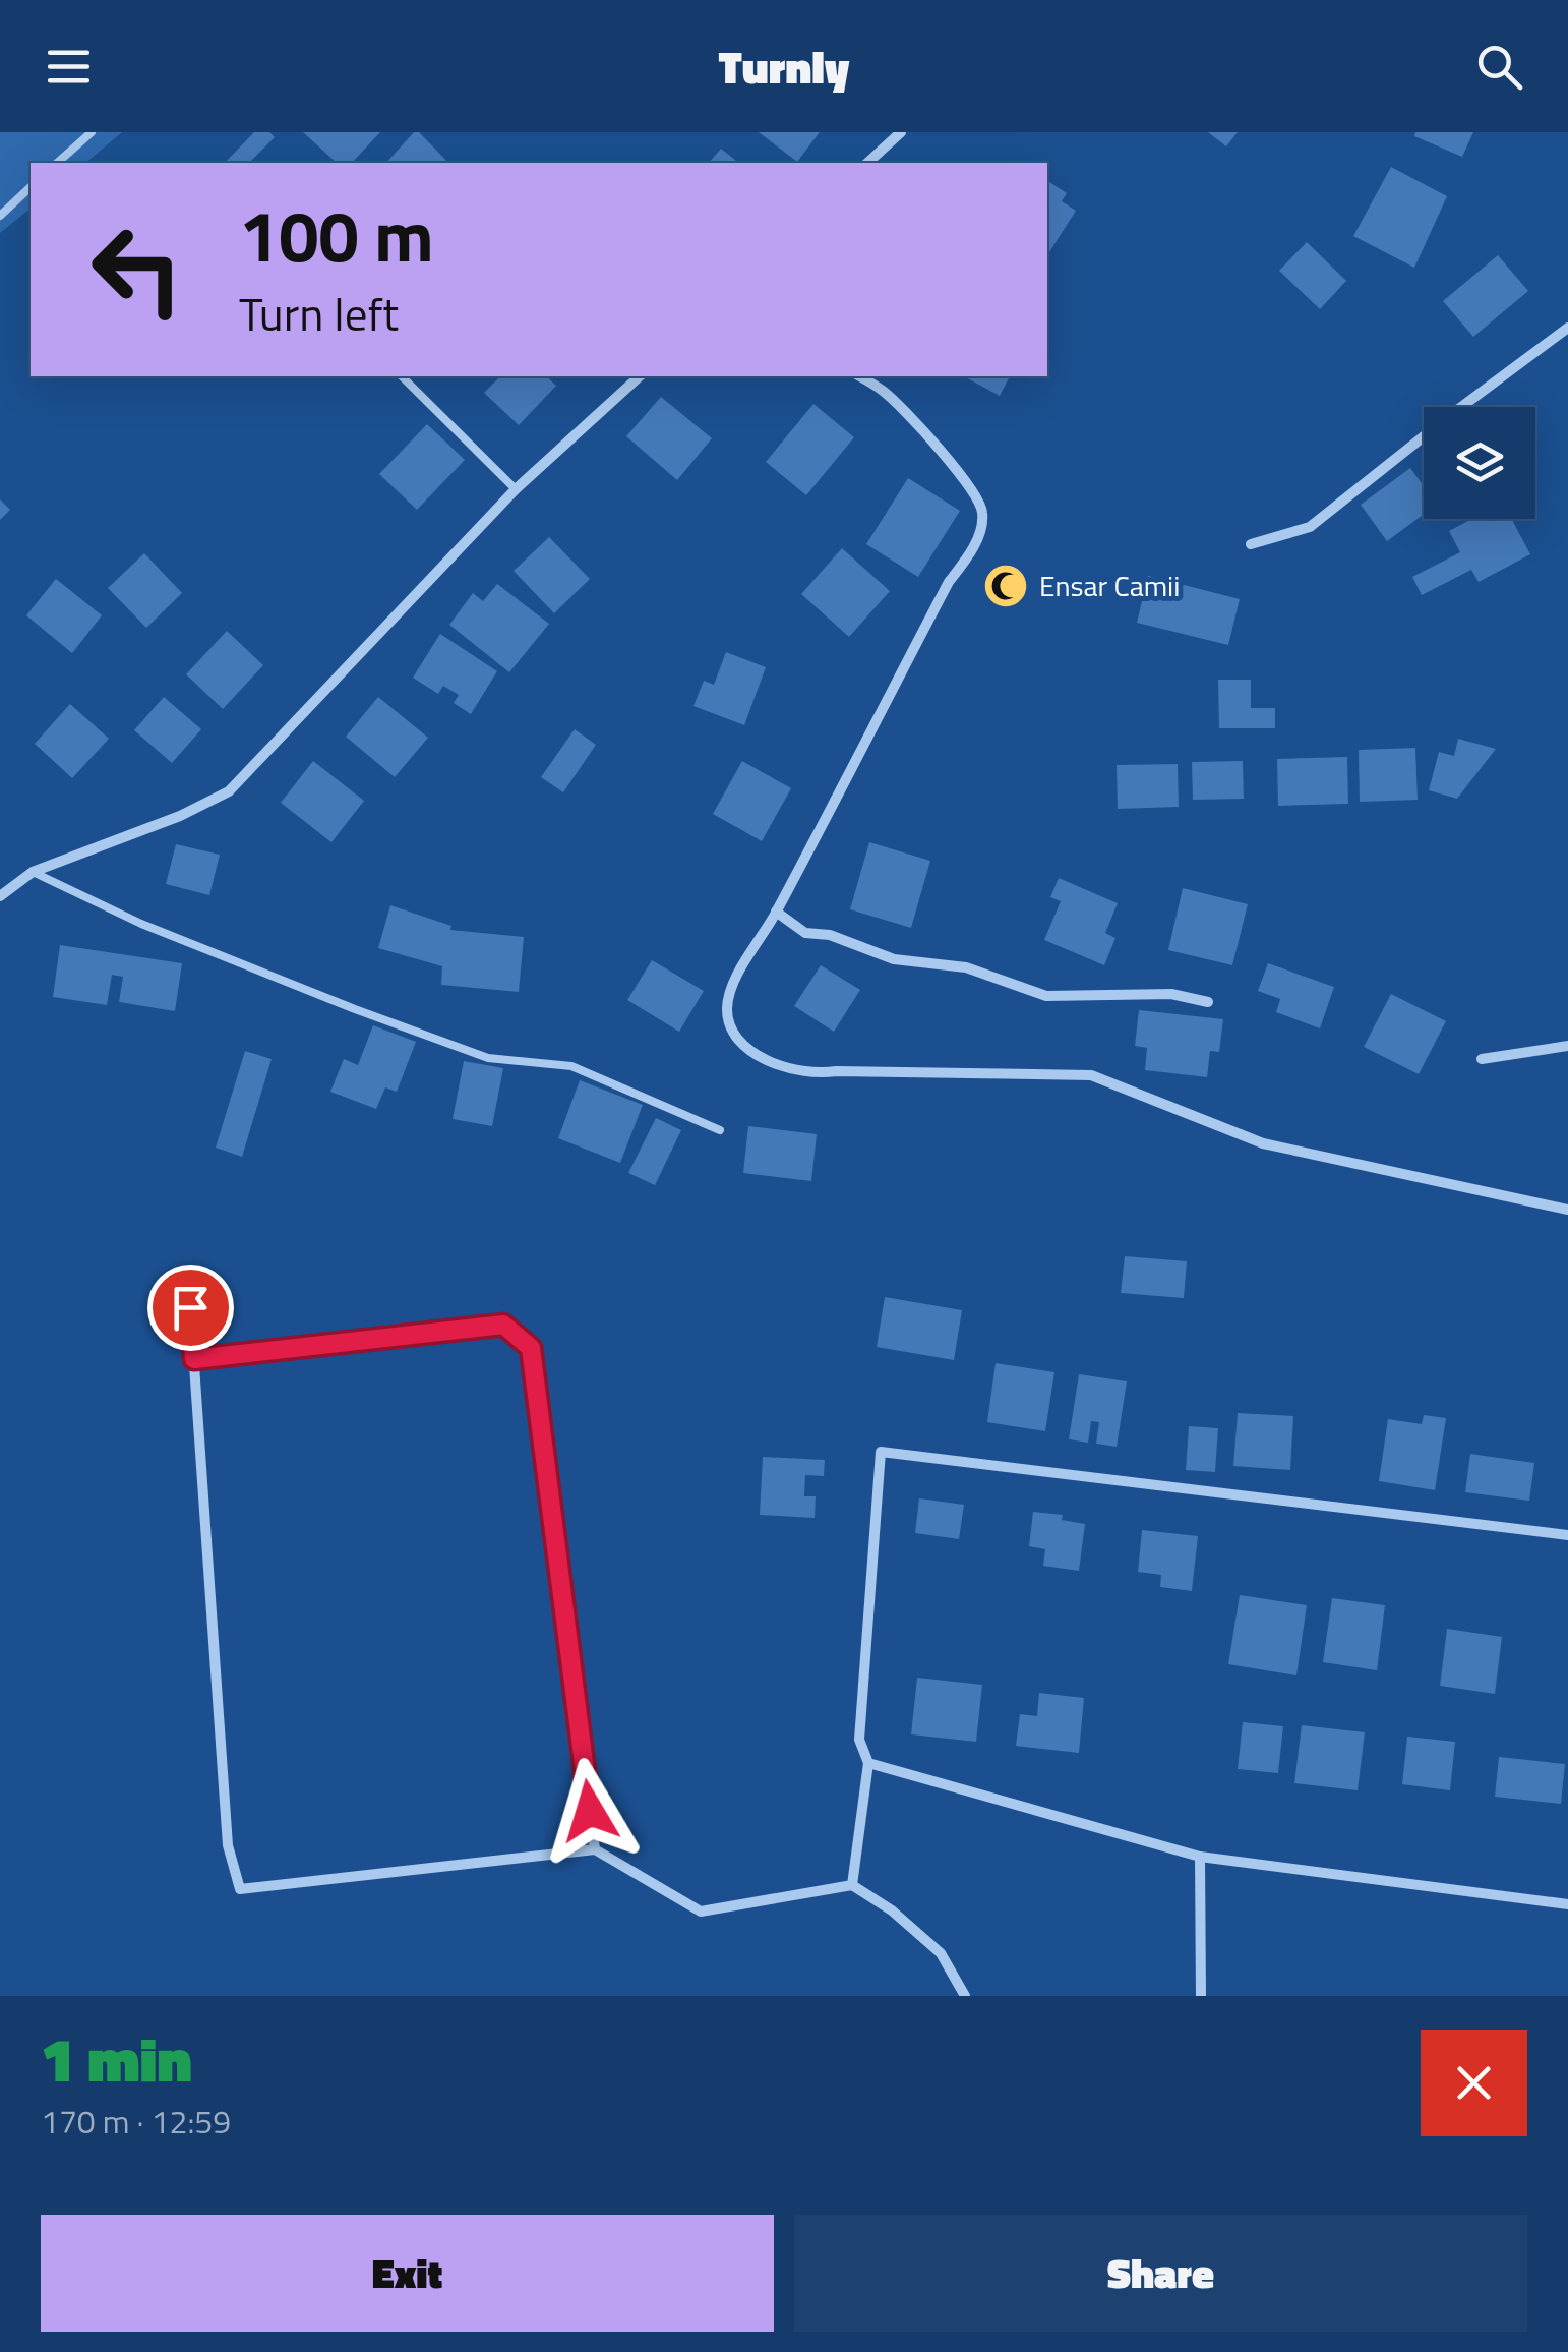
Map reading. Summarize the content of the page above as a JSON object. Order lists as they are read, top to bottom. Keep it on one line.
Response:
{"places":{"mosque":["Ensar Camii"]},"page":{"header":"Turnly","turn":["100 m","Turn left"],"heading":["1 min","170 m · 12:59"],"buttons":["Exit","Share"]}}
